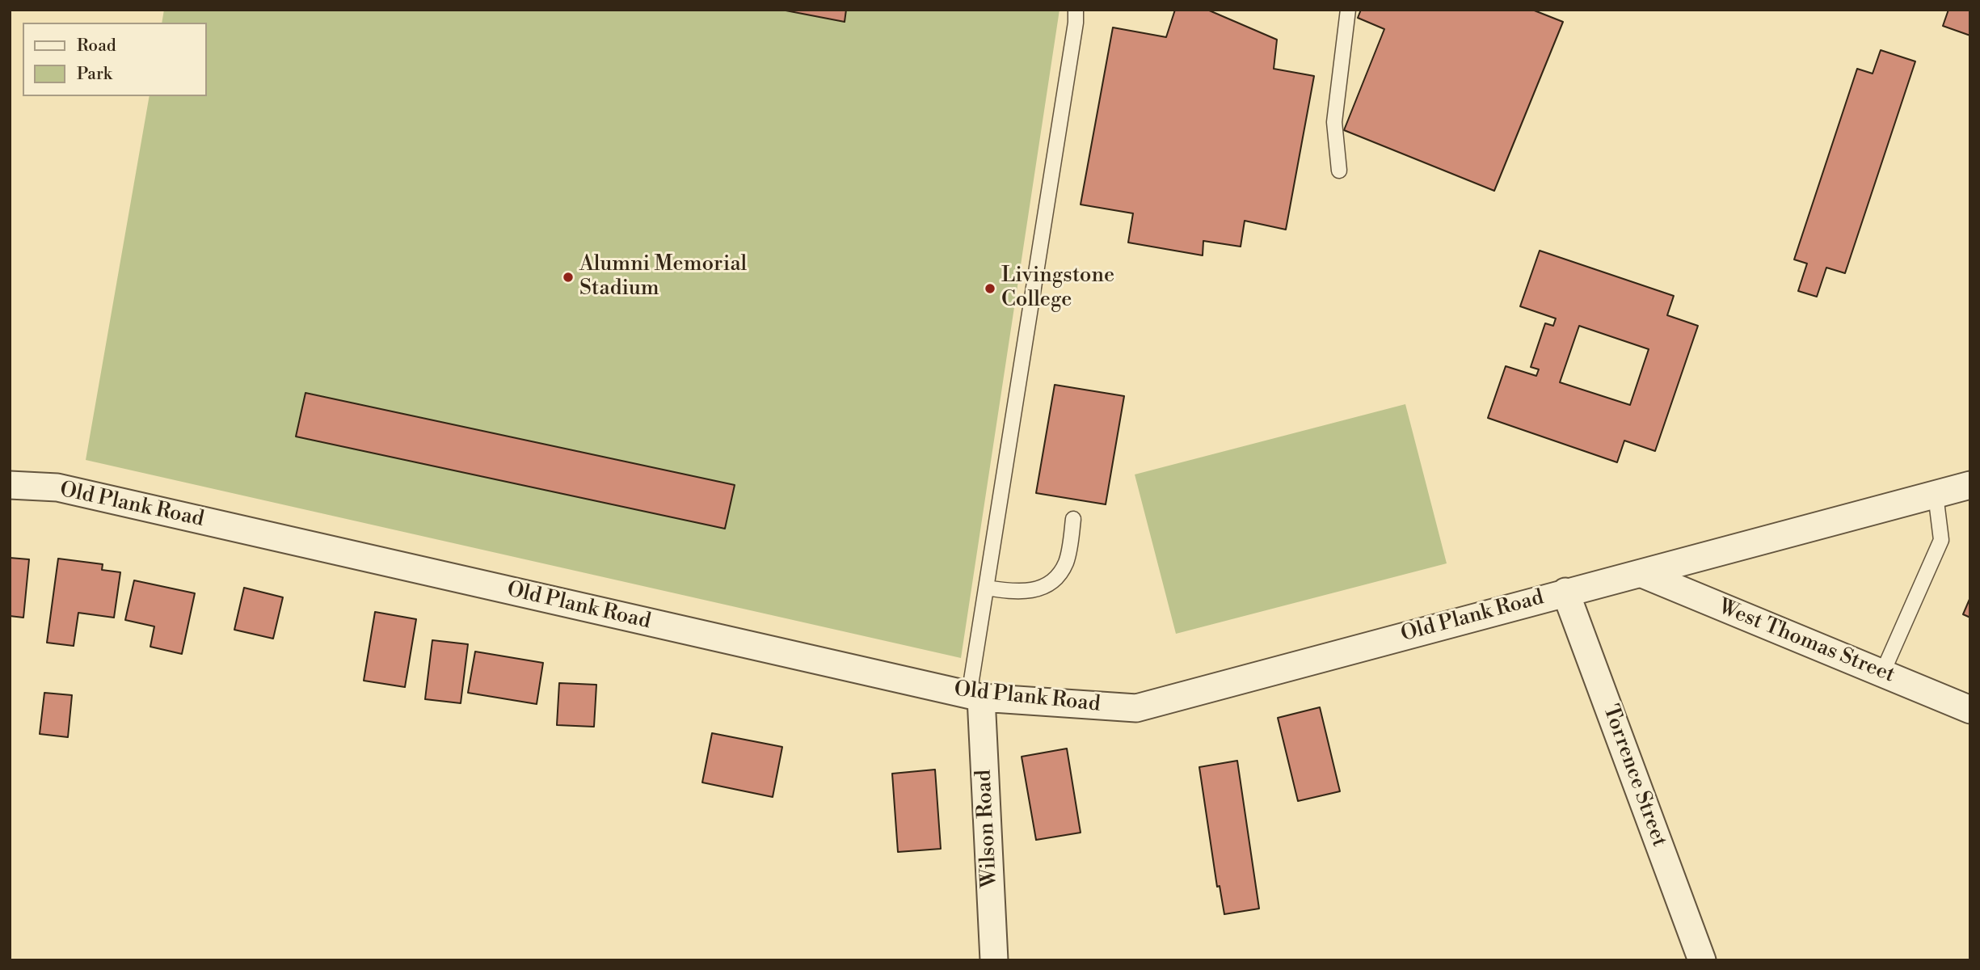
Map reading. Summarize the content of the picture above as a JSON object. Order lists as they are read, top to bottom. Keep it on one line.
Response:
{"streets":{"street":["Old Plank Road","West Thomas Street","Torrence Street","Wilson Road"]},"crossings":[["Old Plank Road","West Thomas Street"],["Old Plank Road","Torrence Street"],["Old Plank Road","Wilson Road"]],"places":["Alumni Memorial Stadium","Livingstone College"],"legend":["Road","Park"]}
